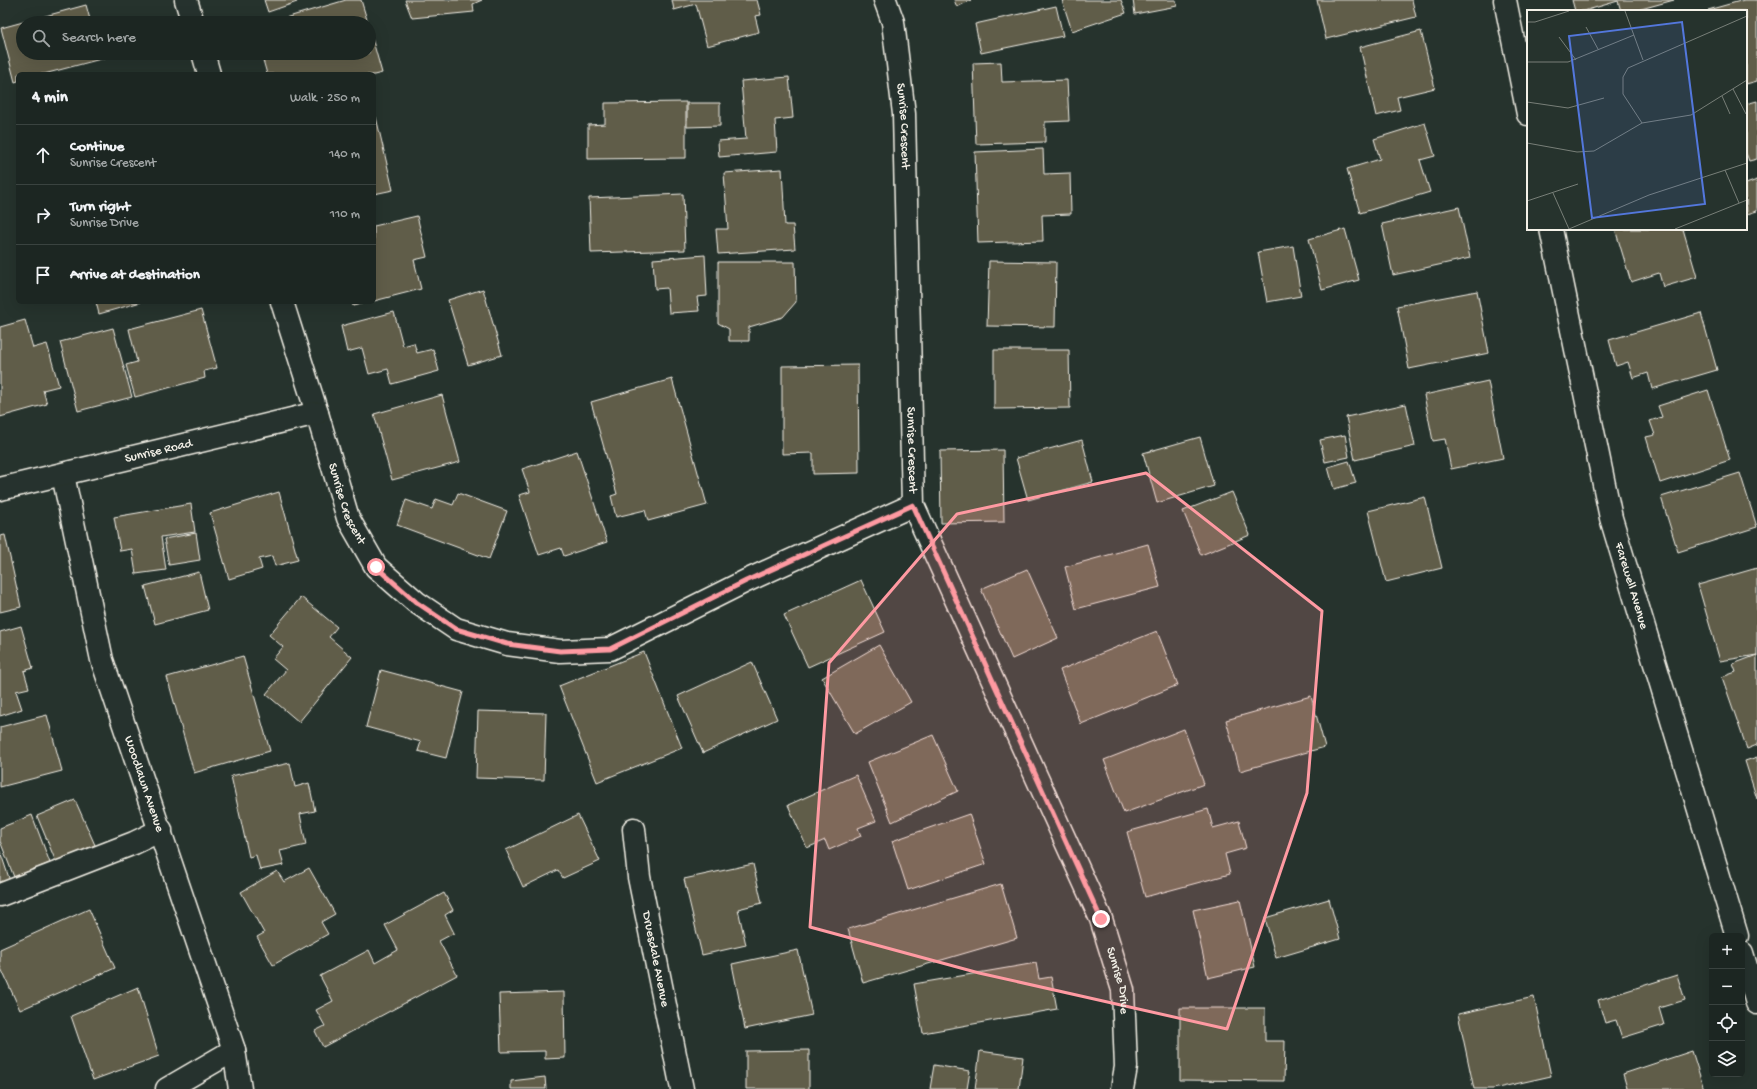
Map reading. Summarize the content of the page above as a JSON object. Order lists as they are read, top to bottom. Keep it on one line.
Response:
{"streets":{"street":["Sunrise Crescent","Sunrise Road","Farewell Avenue","Woodlawn Avenue","Druesdale Avenue","Sunrise Drive"]},"crossings":[["Sunrise Crescent","Sunrise Road"],["Sunrise Crescent","Sunrise Drive"],["Sunrise Road","Woodlawn Avenue"]],"page":{"search":"Search here","heading":["4 min","Walk · 250 m"],"list":[["Continue","Sunrise Crescent","140 m"],["Turn right","Sunrise Drive","110 m"],"Arrive at destination"],"map_buttons":["+","−"]}}
